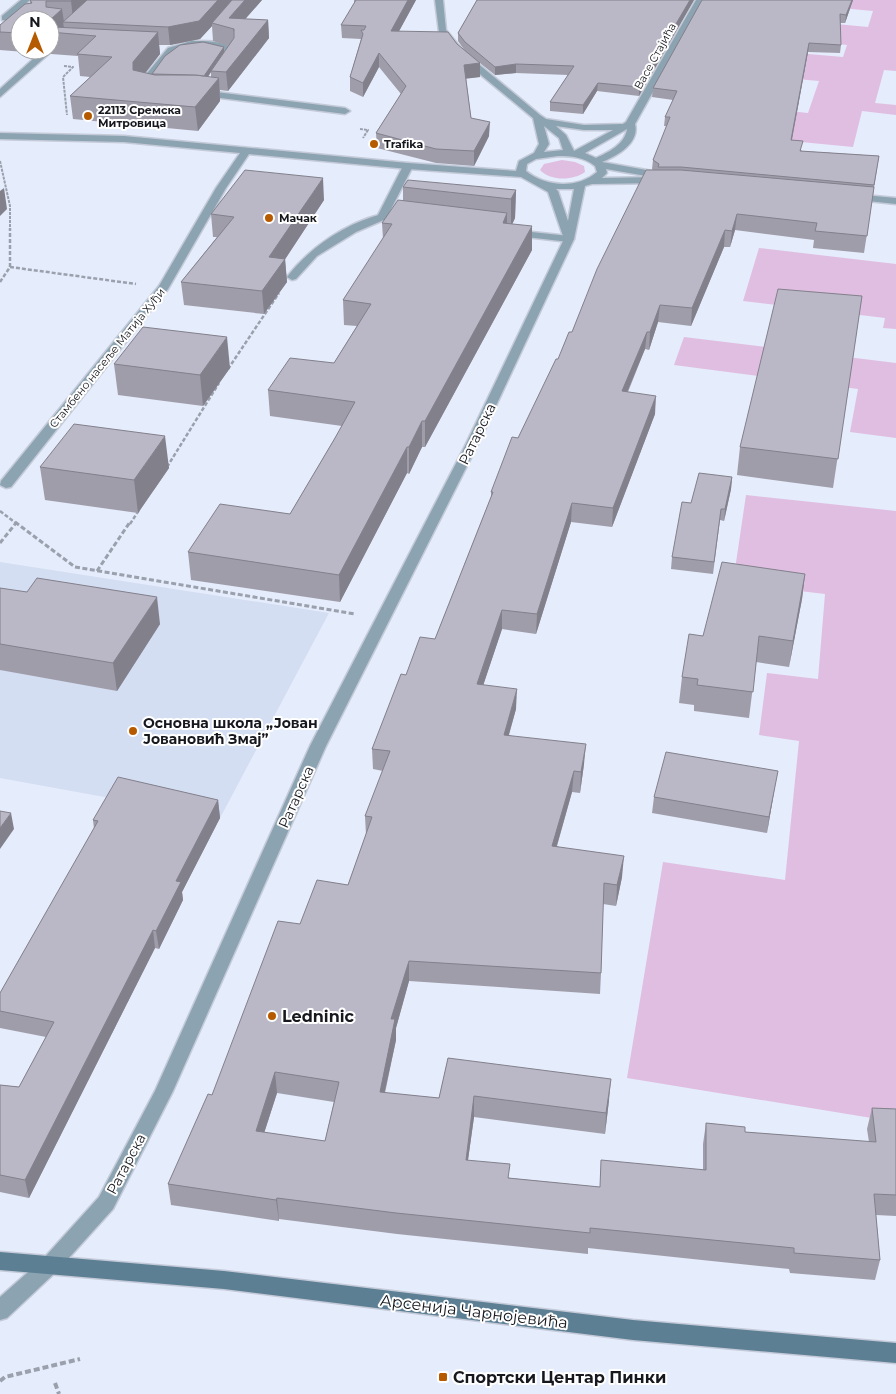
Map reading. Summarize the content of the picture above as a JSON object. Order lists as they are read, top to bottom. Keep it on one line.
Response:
{"streets":{"main road":["Арсенија Чарнојевића"],"street":["Васе Стајића","Стамбено насеље Матија Хуђи","Ратарска"]},"crossings":[["Ратарска","Арсенија Чарнојевића"]],"places":{"other":["22113 Сремска Митровица","Trafika","Мачак","Основна школа „Јован Јовановић Змај”","Ledninic"],"transit":["Спортски Центар Пинки"]},"north":"top"}
